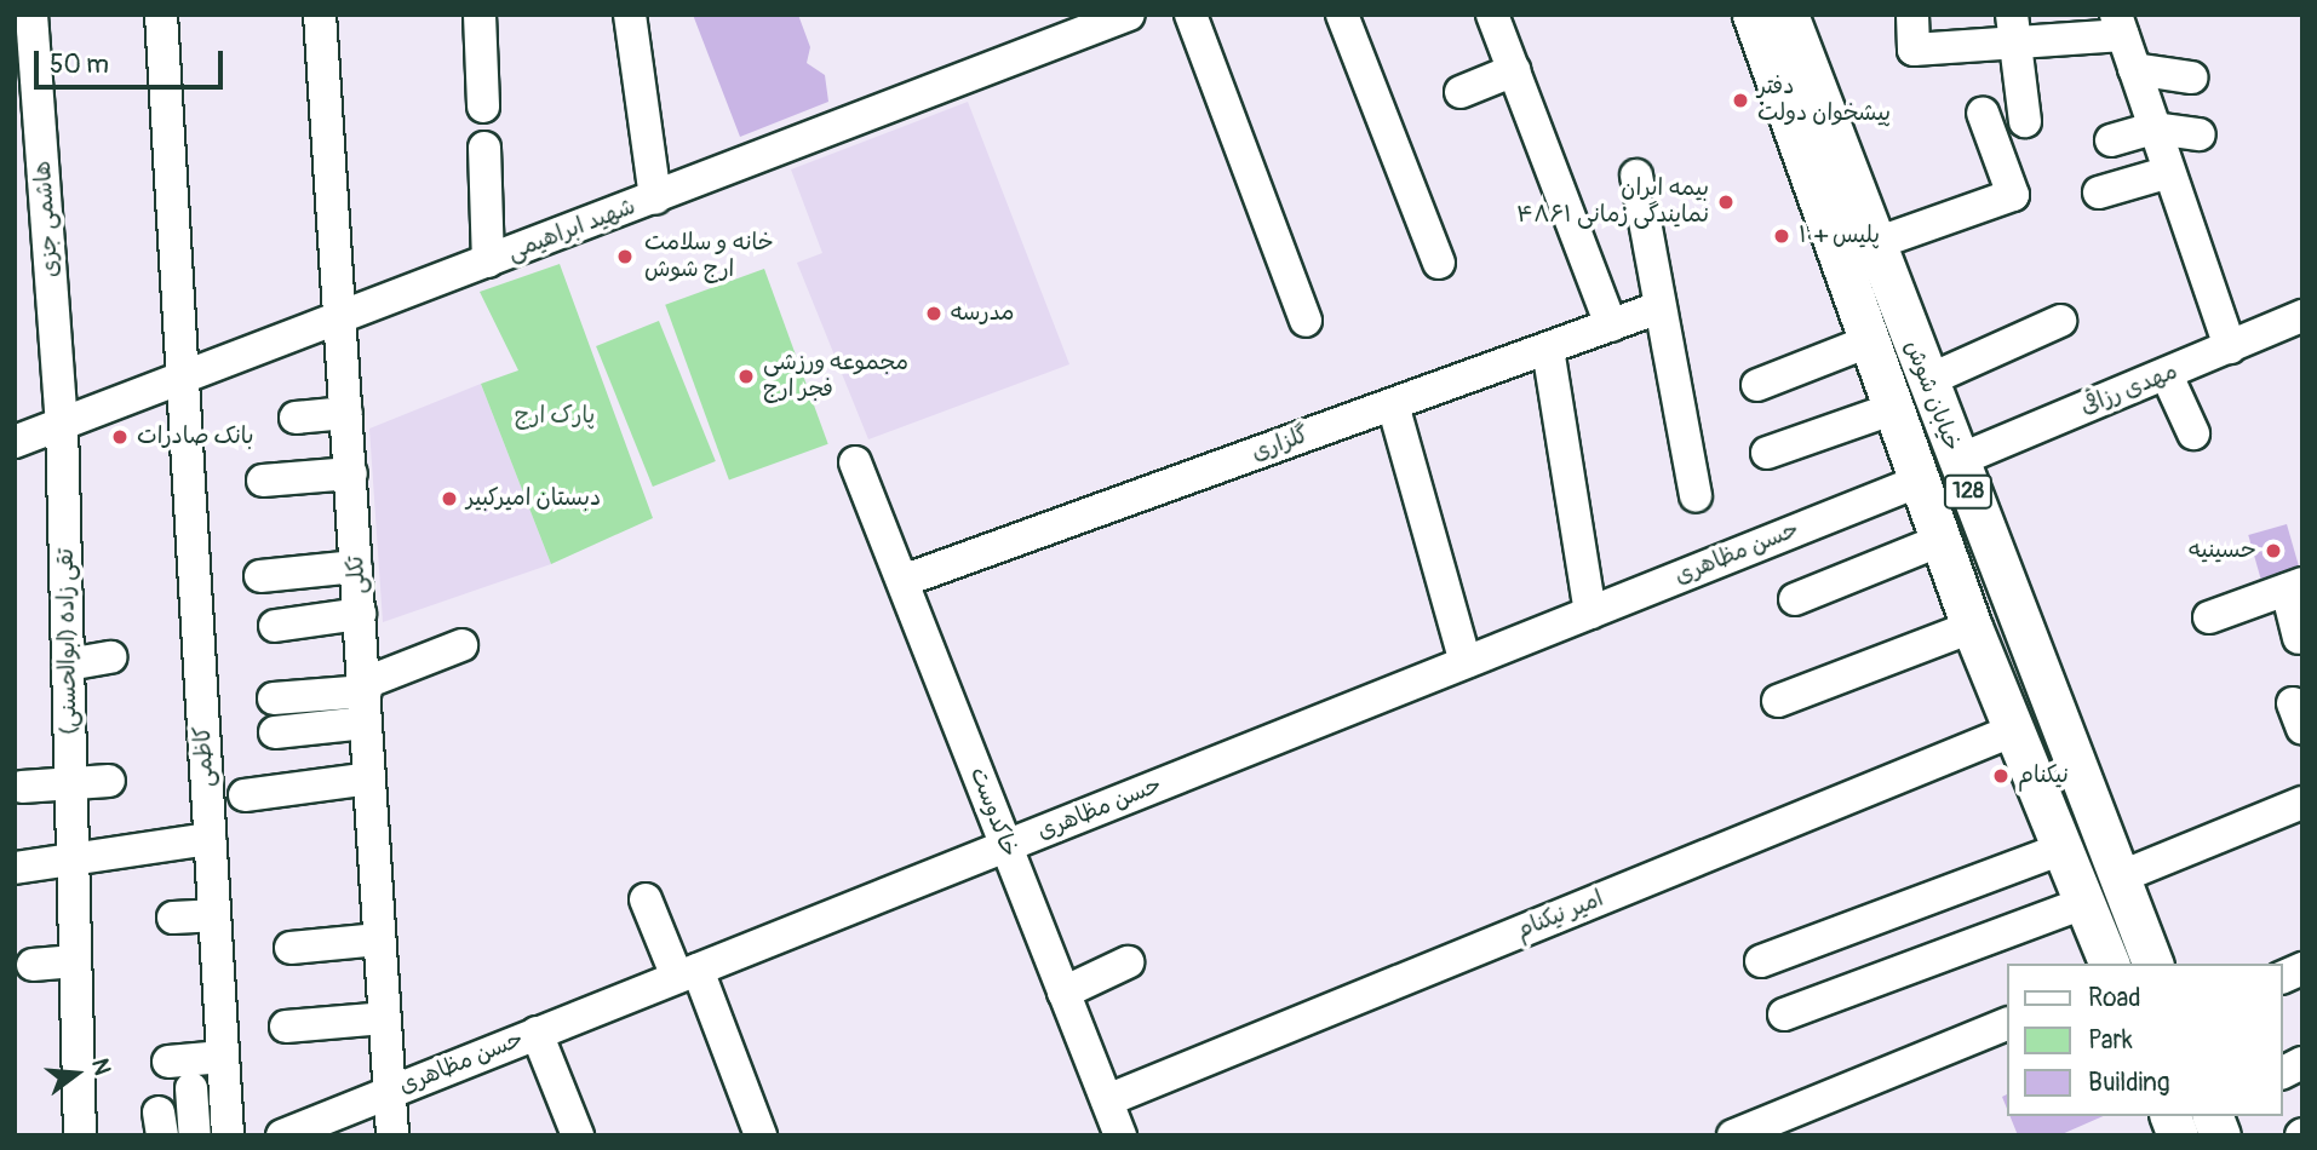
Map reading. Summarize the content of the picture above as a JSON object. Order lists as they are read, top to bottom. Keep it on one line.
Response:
{"streets":{"main road":["خیابان شوش","128"],"street":["هاشمی جزی","شهید ابراهیمی","مهدی رزاقی","گلزاری","حسن مظاهری","تکلی","تقی زاده (ابوالحسنی)","کاظمی","خاکدوست","امیر نیکنام"]},"crossings":[["هاشمی جزی","شهید ابراهیمی"],["هاشمی جزی","تقی زاده (ابوالحسنی)"],["شهید ابراهیمی","تکلی"],["شهید ابراهیمی","تقی زاده (ابوالحسنی)"],["شهید ابراهیمی","کاظمی"],["مهدی رزاقی","خیابان شوش"],["خیابان شوش","حسن مظاهری"],["خیابان شوش","امیر نیکنام"],["گلزاری","خاکدوست"],["حسن مظاهری","تکلی"],["حسن مظاهری","خاکدوست"],["خاکدوست","امیر نیکنام"]],"parks":["پارک ارج"],"places":["دفتر پیشخوان دولت","بیمه ایران نمایندگی زمانی ۴۸۶۱","پلیس +۱۰","خانه و سلامت ارج شوش","مدرسه","مجموعه ورزشی فجر ارج","بانک صادرات","دبستان امیرکبیر","حسینیه","نیکنام"],"legend":["Road","Park","Building"],"scale_bar":"50 m","north":"right"}
